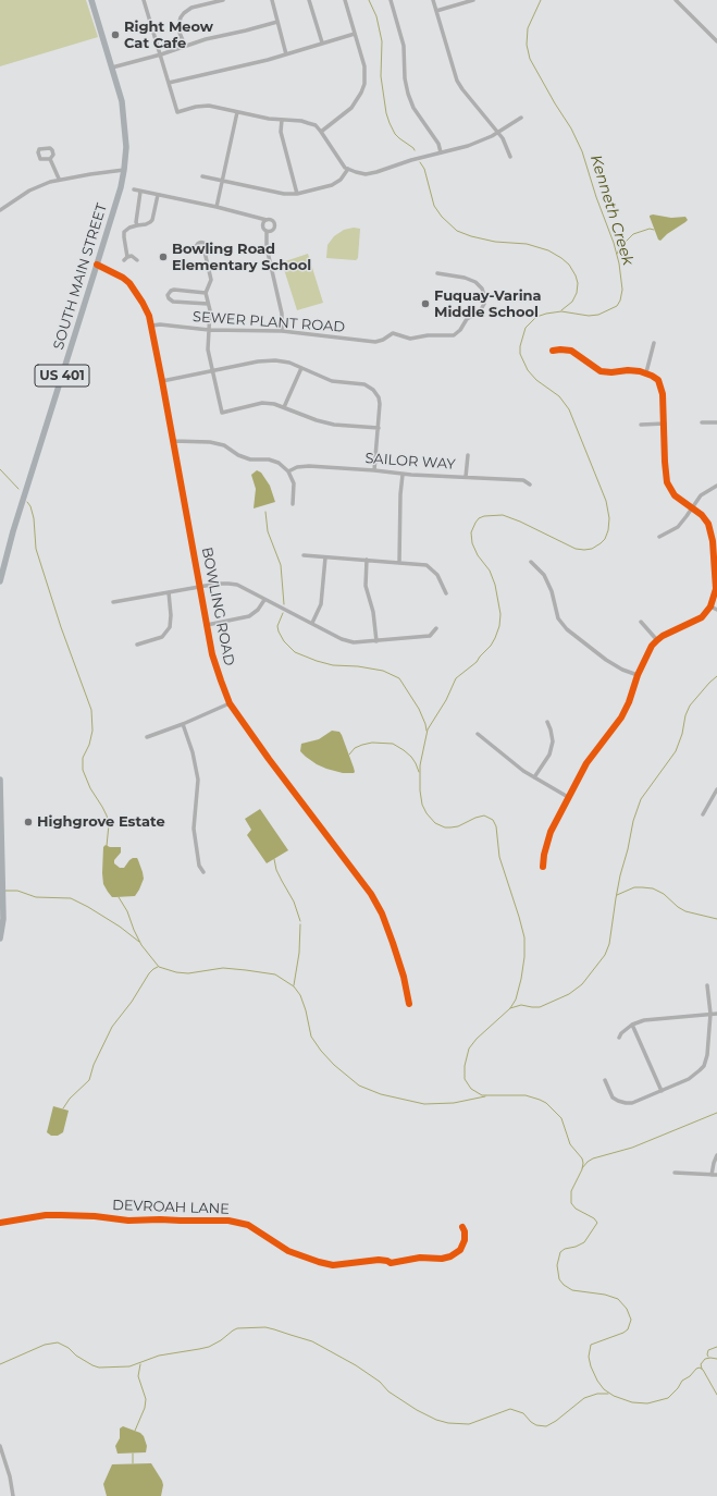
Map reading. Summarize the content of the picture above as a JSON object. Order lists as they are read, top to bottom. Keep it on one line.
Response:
{"streets":{"highway":["SOUTH MAIN STREET","US 401"],"street":["SEWER PLANT ROAD","SAILOR WAY","BOWLING ROAD","DEVROAH LANE"]},"crossings":[["SOUTH MAIN STREET","BOWLING ROAD"],["SEWER PLANT ROAD","BOWLING ROAD"]],"water":["Kenneth Creek"],"places":["Right Meow Cat Cafe","Bowling Road Elementary School","Fuquay-Varina Middle School","Highgrove Estate"]}
